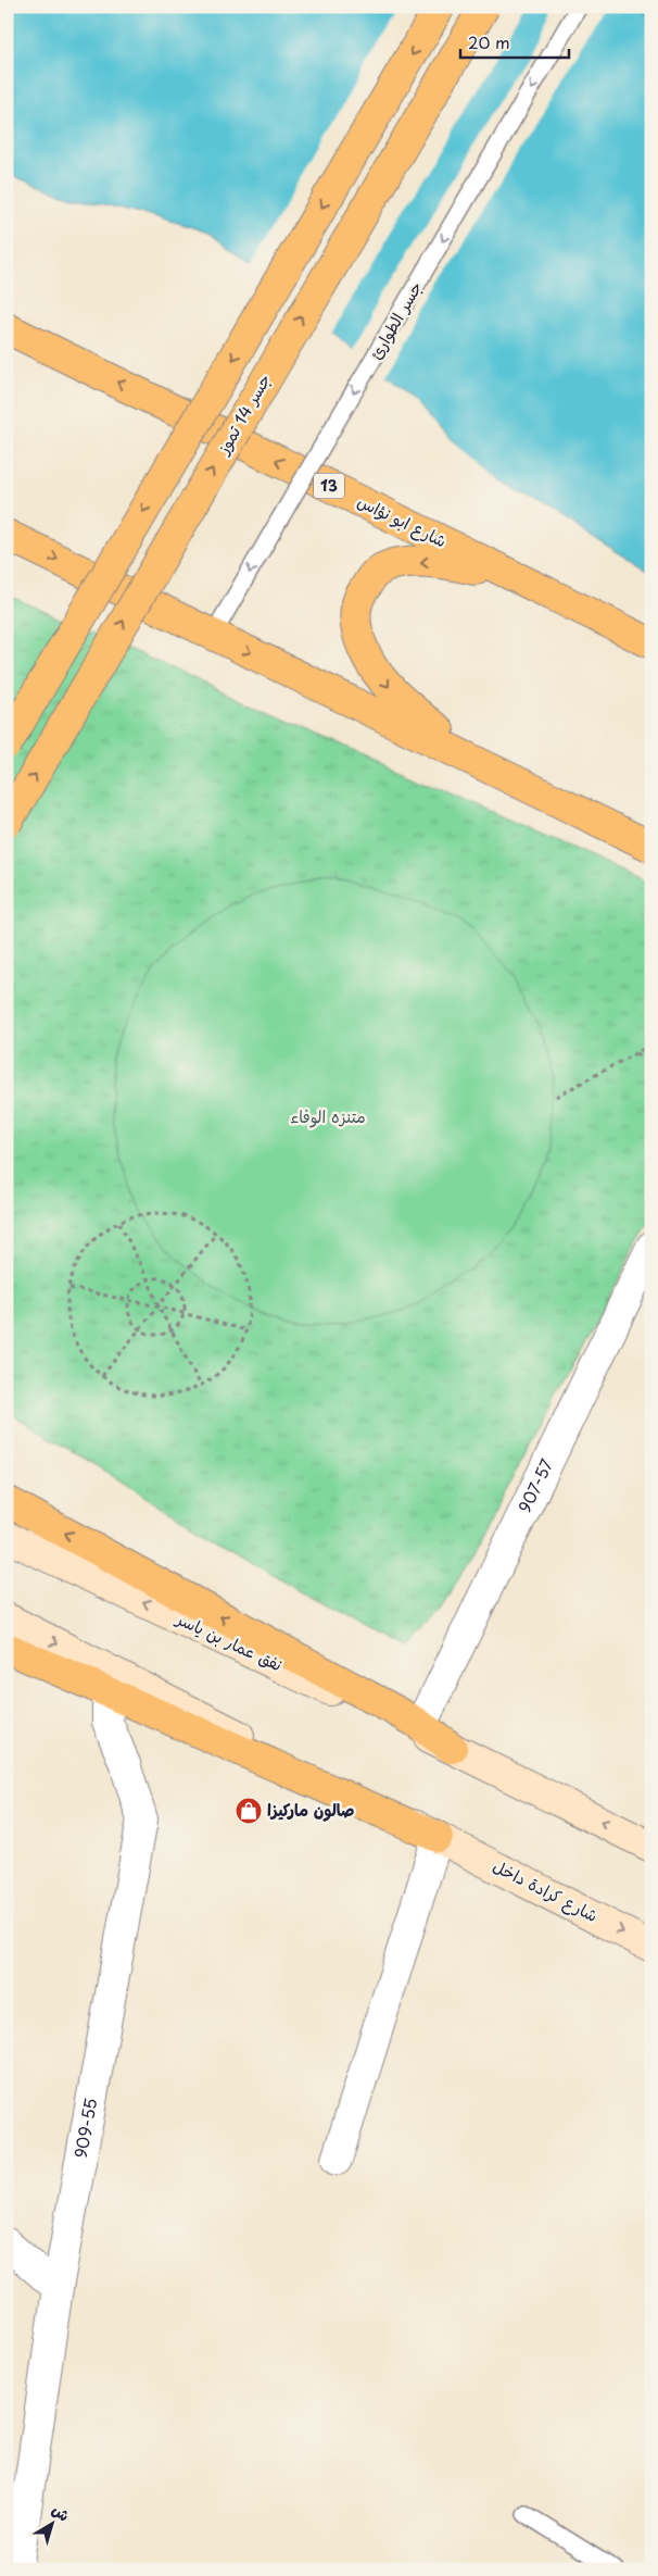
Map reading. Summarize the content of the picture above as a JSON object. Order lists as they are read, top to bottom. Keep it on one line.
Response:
{"streets":{"main road":["جسر 14 تموز","13","شارع ابو نؤاس","نفق عمار بن ياسر","شارع كرادة داخل"],"street":["907-57","909-55"],"lane":["جسر الطوارئ"]},"one_way":["جسر الطوارئ"],"parks":["متنزه الوفاء"],"places":{"shop":["صالون ماركيزا"]},"scale_bar":"20 m","north":"top right"}
